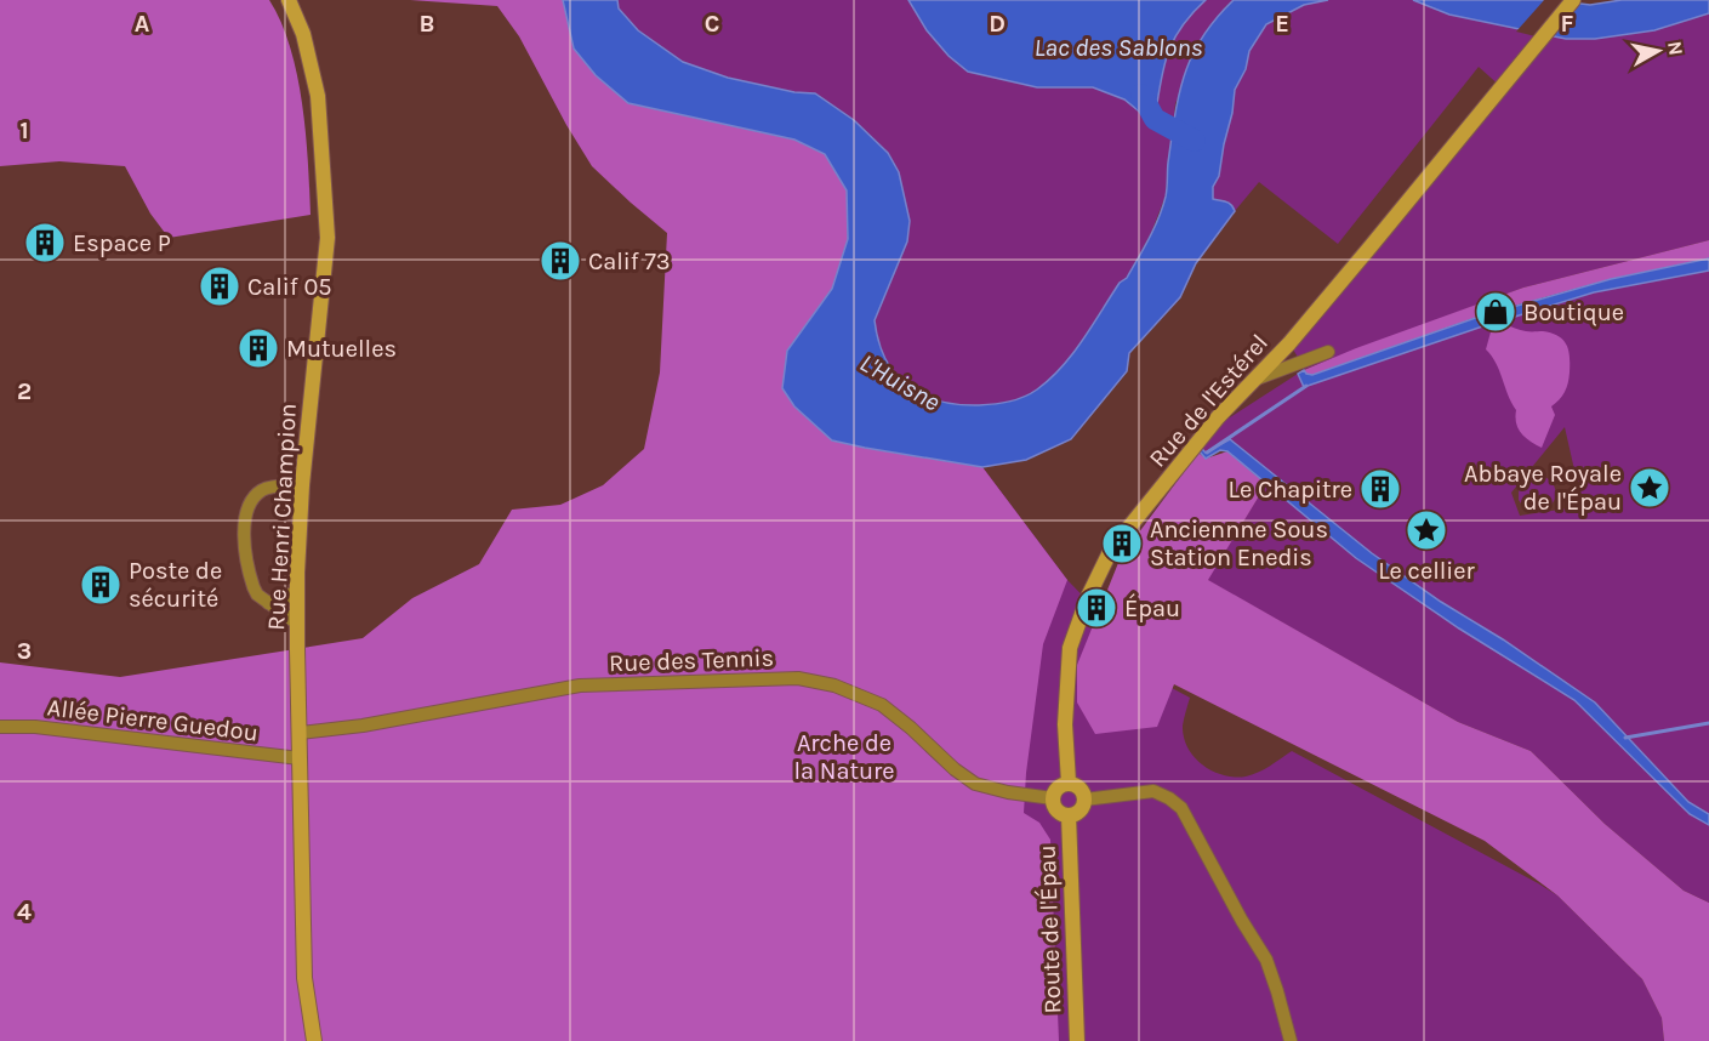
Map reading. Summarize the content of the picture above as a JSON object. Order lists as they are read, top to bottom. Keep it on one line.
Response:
{"streets":{"street":["Rue de l'Estérel","Rue Henri Champion","Rue des Tennis","Allée Pierre Guedou","Route de l'Épau"]},"crossings":[["Rue de l'Estérel","Rue des Tennis"],["Rue de l'Estérel","Route de l'Épau"],["Rue Henri Champion","Rue des Tennis"],["Rue Henri Champion","Allée Pierre Guedou"],["Rue des Tennis","Route de l'Épau"]],"water":["Lac des Sablons","L'Huisne"],"parks":["Arche de la Nature"],"places":{"building":["Espace P","Calif 73","Calif 05","Mutuelles","Le Chapitre","Anciennne Sous Station Enedis","Poste de sécurité","Épau"],"shop":["Boutique"],"place":["Abbaye Royale de l'Épau","Le cellier"]},"north":"right","grid":{"columns":["A","B","C","D","E","F"],"rows":["1","2","3","4"]}}
